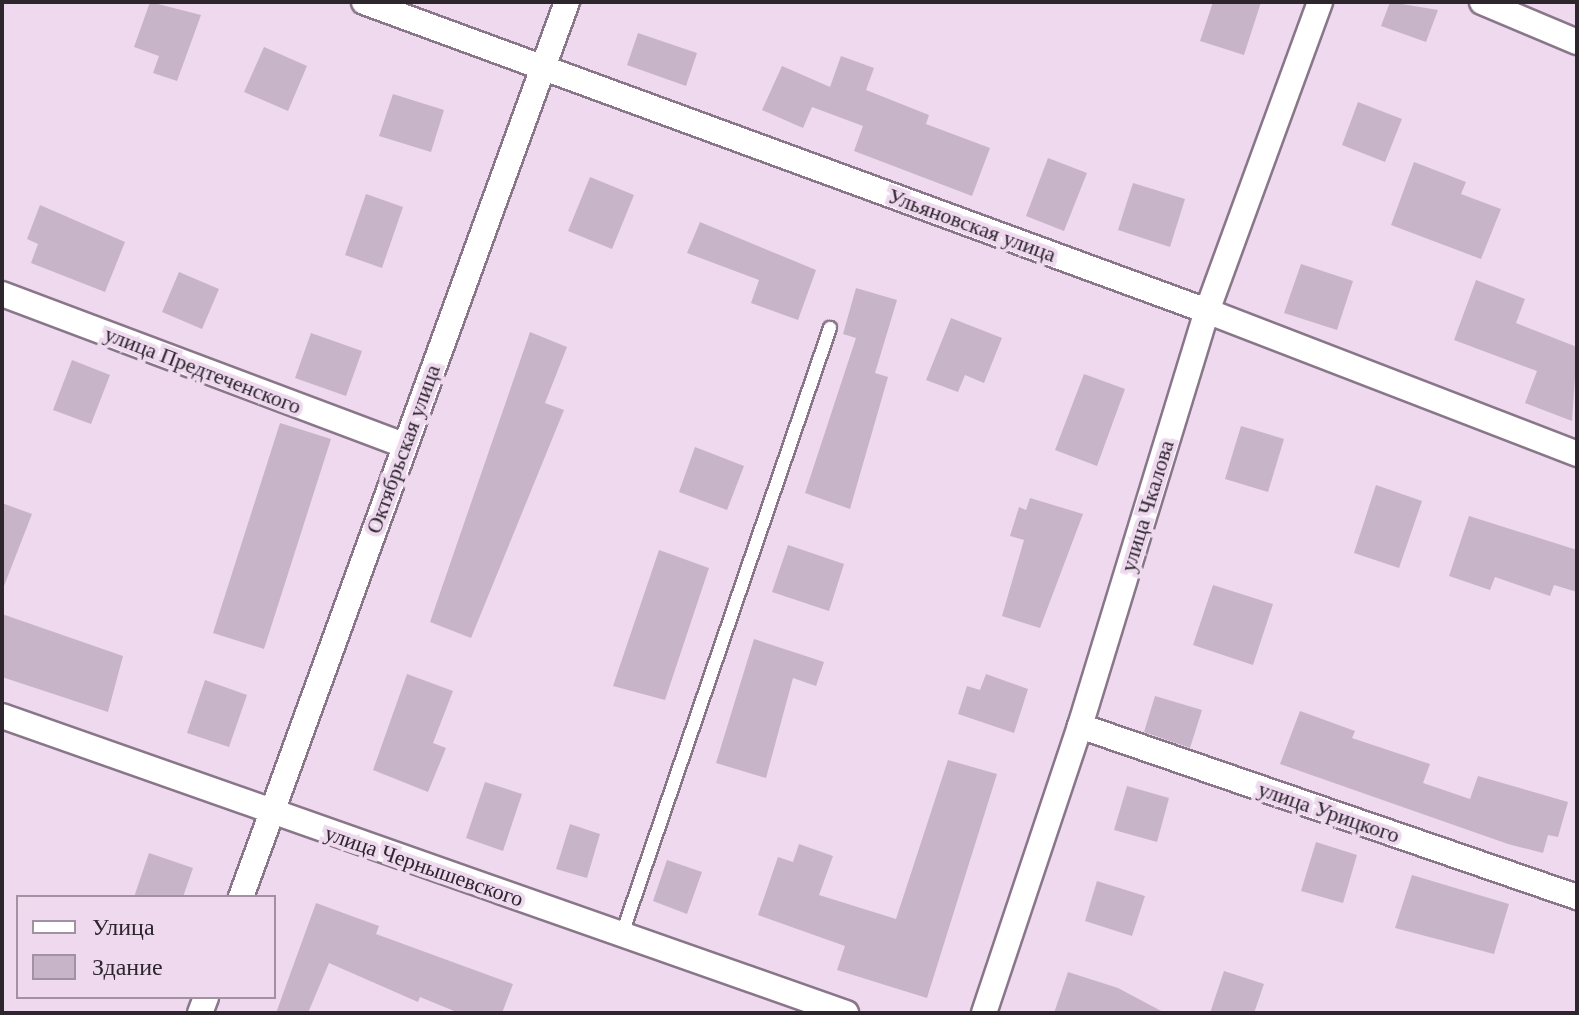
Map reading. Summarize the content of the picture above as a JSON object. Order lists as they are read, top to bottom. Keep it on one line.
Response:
{"streets":{"street":["Ульяновская улица","улица Предтеченского","Октябрьская улица","улица Чкалова","улица Урицкого","улица Чернышевского"]},"crossings":[["Ульяновская улица","Октябрьская улица"],["Ульяновская улица","улица Чкалова"],["улица Предтеченского","Октябрьская улица"],["Октябрьская улица","улица Чернышевского"],["улица Чкалова","улица Урицкого"]],"legend":["Улица","Здание"]}
